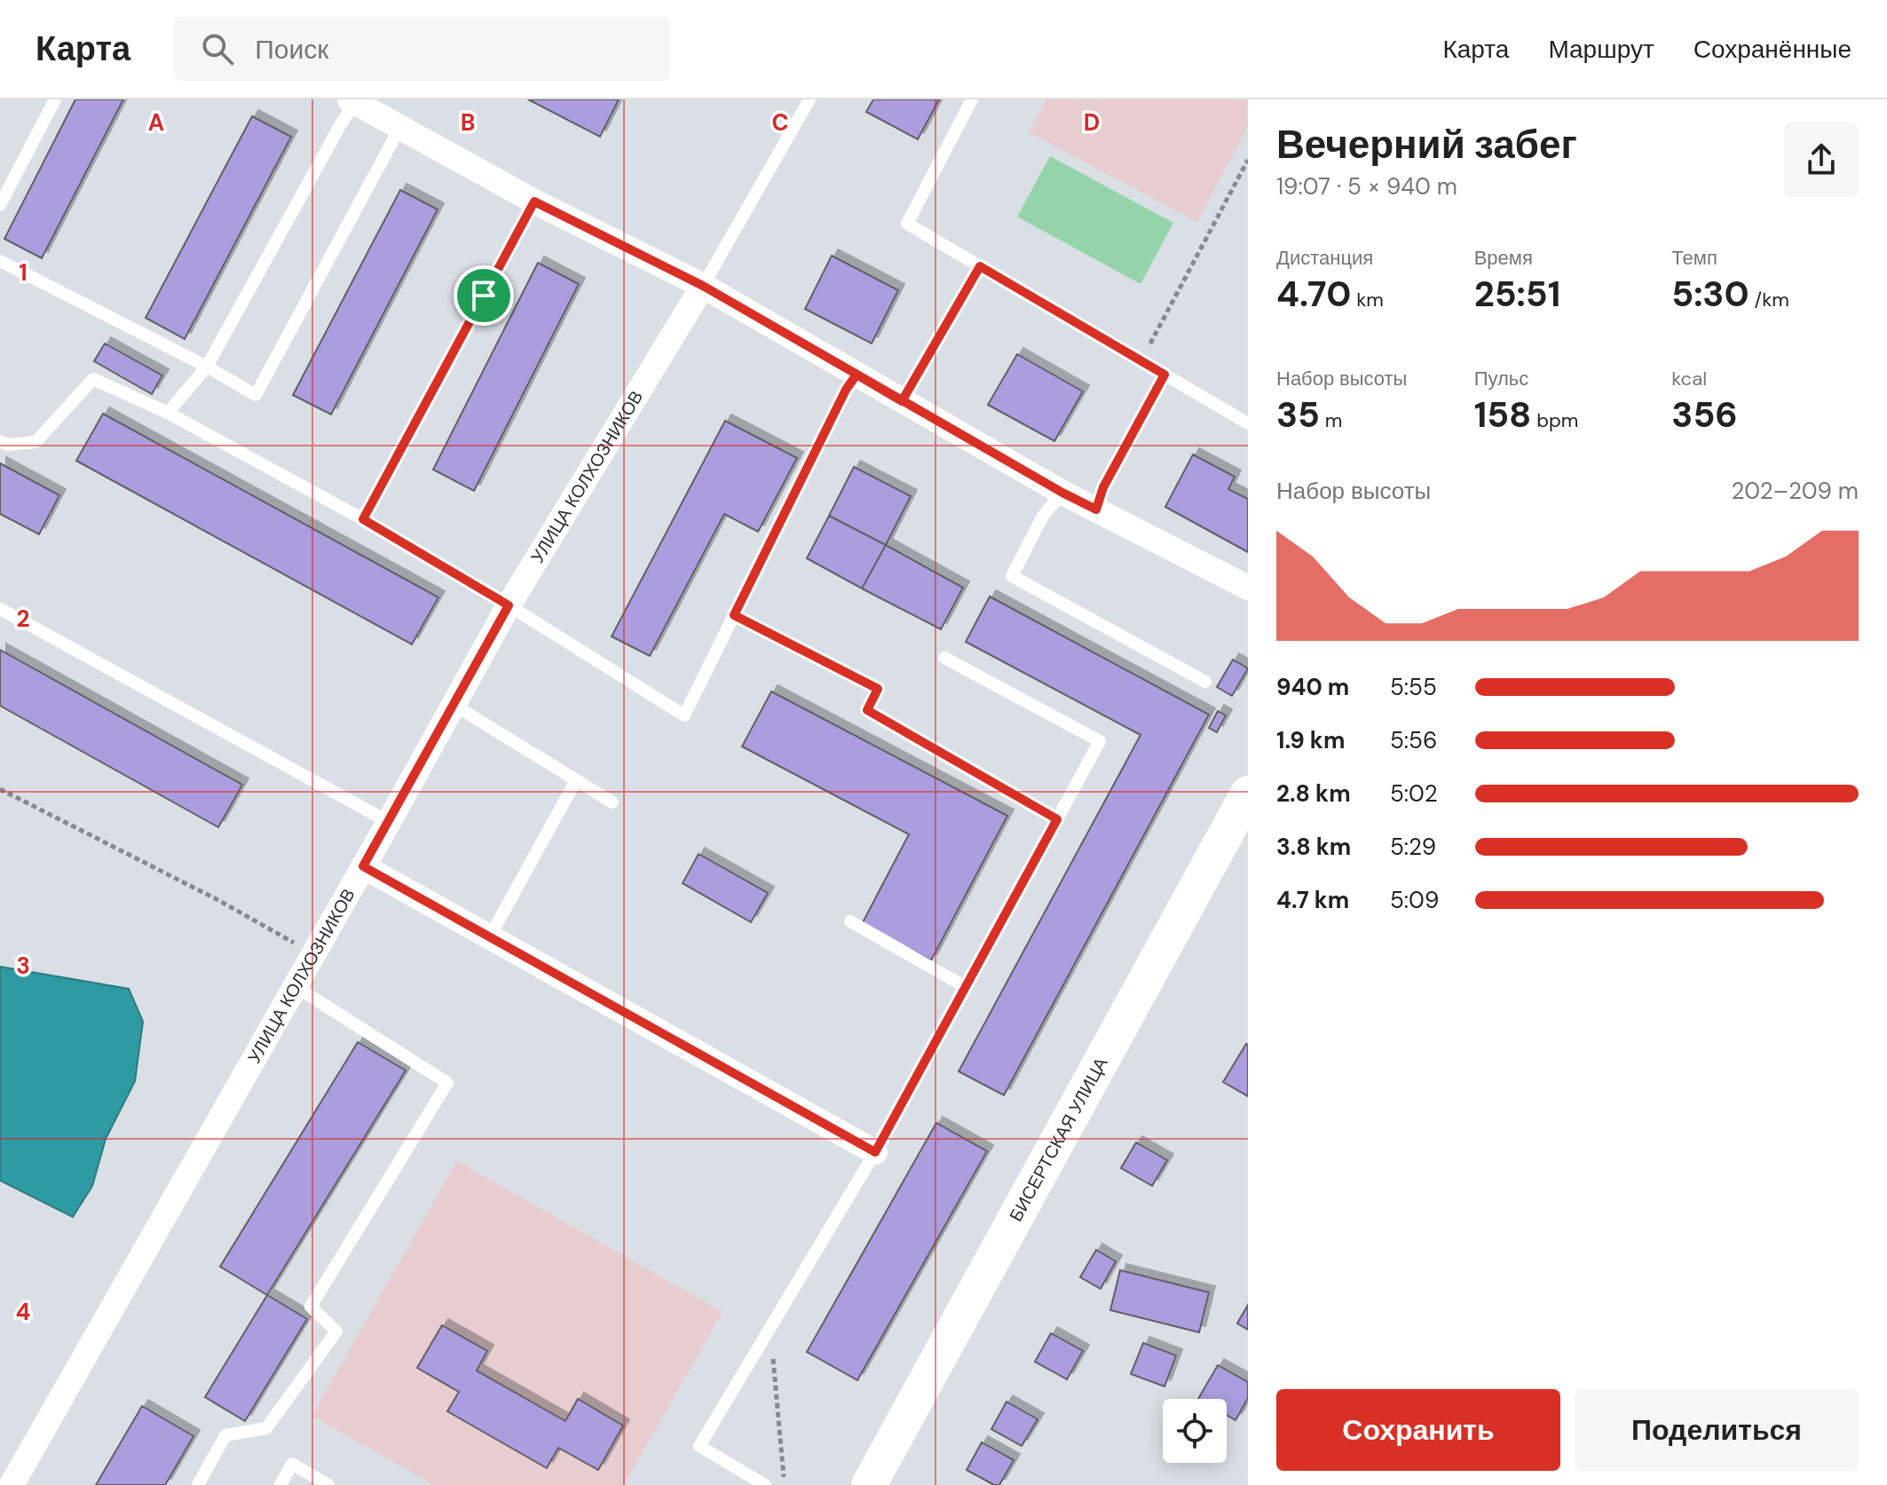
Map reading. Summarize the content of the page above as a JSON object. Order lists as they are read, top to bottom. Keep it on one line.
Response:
{"streets":{"main road":["БИСЕРТСКАЯ УЛИЦА"],"street":["УЛИЦА КОЛХОЗНИКОВ"]},"page":{"header":"Карта","search":"Поиск","nav":["Карта","Маршрут","Сохранённые"],"heading":["Вечерний забег","19:07 · 5 × 940 m"],"stats":[["Дистанция","4.70 km"],["Время","25:51"],["Темп","5:30 /km"],["Набор высоты","35 m"],["Пульс","158 bpm"],["kcal","356"]],"chart":["Набор высоты","202–209 m"],"list":[{"name":"940 m","note":"5:55"},{"name":"1.9 km","note":"5:56"},{"name":"2.8 km","note":"5:02"},{"name":"3.8 km","note":"5:29"},{"name":"4.7 km","note":"5:09"}],"buttons":["Сохранить","Поделиться"]},"grid":{"columns":["A","B","C","D"],"rows":["1","2","3","4"]}}
